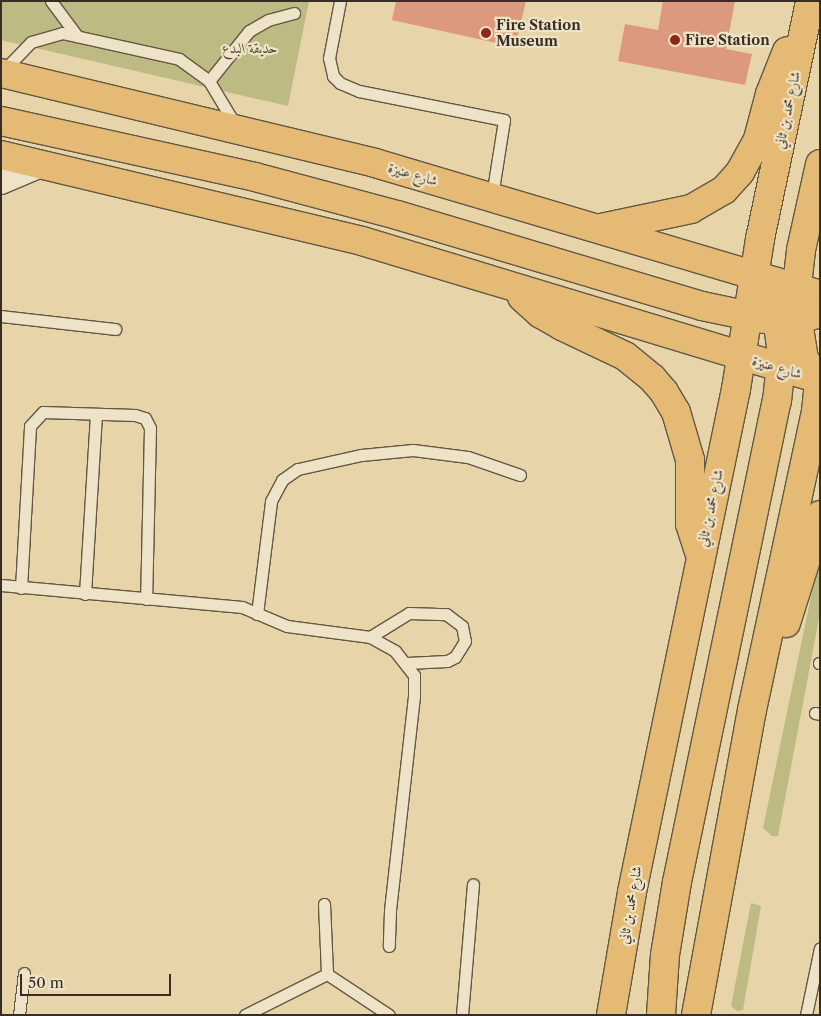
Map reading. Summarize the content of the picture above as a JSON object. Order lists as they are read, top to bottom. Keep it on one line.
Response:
{"streets":{"main road":["شارع محمد بن ثاني","شارع عنيزة"]},"crossings":[["شارع محمد بن ثاني","شارع عنيزة"]],"parks":["حديقة البدع"],"places":["Fire Station Museum","Fire Station"],"scale_bar":"50 m"}
